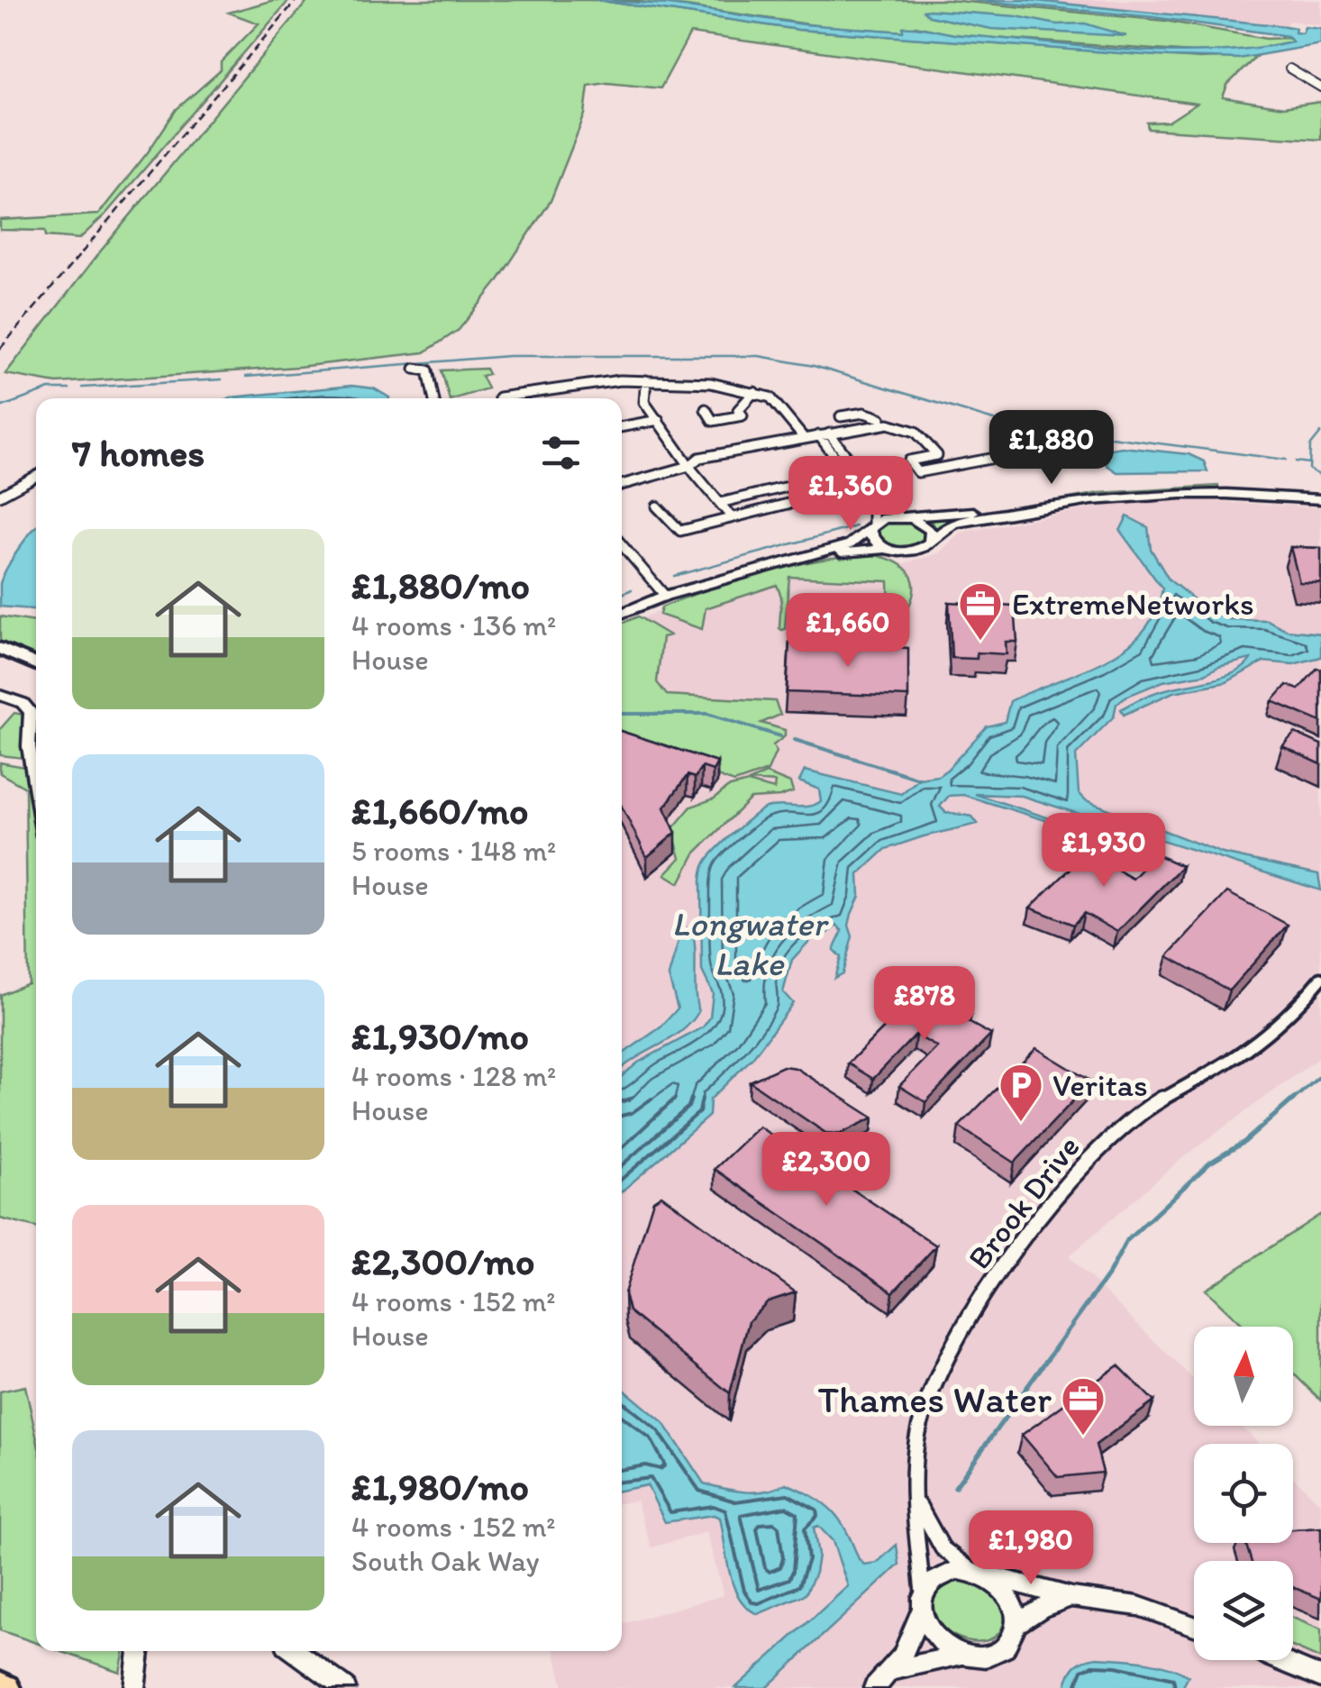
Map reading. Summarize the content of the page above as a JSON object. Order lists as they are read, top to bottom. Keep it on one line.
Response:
{"streets":{"street":["Brook Drive"]},"water":["Longwater Lake"],"places":{"office":["ExtremeNetworks","Thames Water"],"parking":["Veritas"]},"north":"top","page":{"heading":"7 homes","price":["£1,880","£1,360","£1,660","£1,930","£878","£2,300","£1,980"],"list":[{"name":"£1,880/mo","note":"4 rooms · 136 m² · House"},{"name":"£1,660/mo","note":"5 rooms · 148 m² · House"},{"name":"£1,930/mo","note":"4 rooms · 128 m² · House"},{"name":"£2,300/mo","note":"4 rooms · 152 m² · House"},{"name":"£1,980/mo","note":"4 rooms · 152 m² · South Oak Way"}]}}
